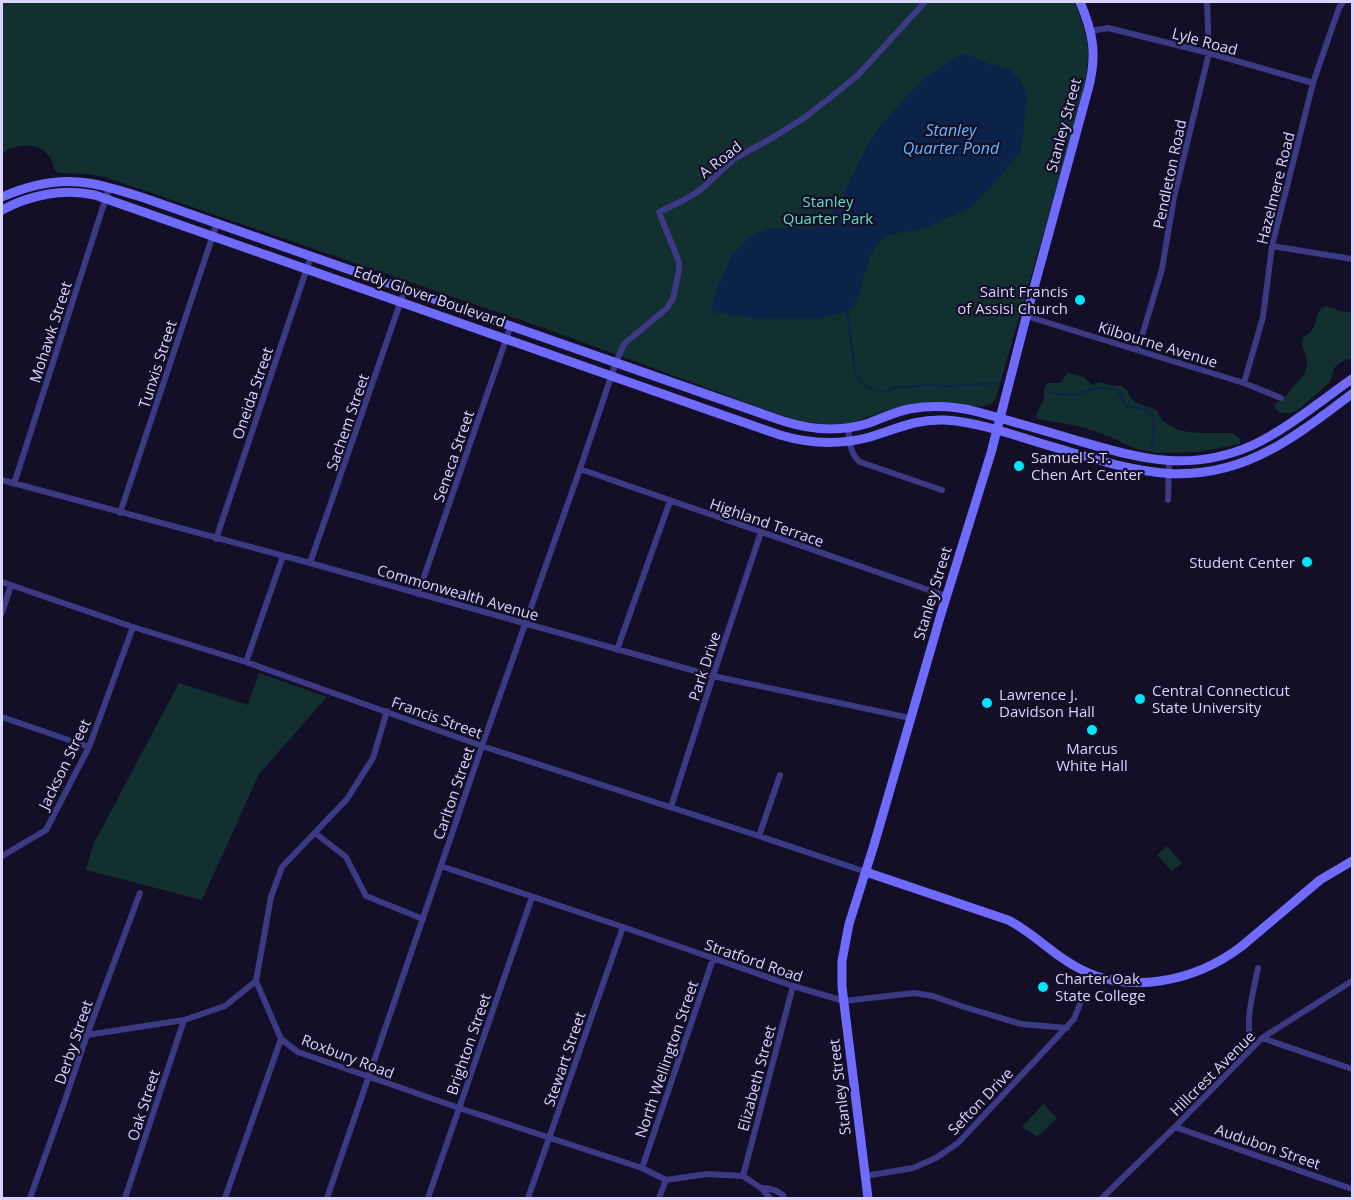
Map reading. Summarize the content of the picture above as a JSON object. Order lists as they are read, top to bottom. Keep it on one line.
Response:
{"streets":{"street":["Lyle Road","Stanley Street","A Road","Pendleton Road","Hazelmere Road","Eddy Glover Boulevard","Mohawk Street","Kilbourne Avenue","Tunxis Street","Oneida Street","Sachem Street","Seneca Street","Highland Terrace","Commonwealth Avenue","Park Drive","Francis Street","Jackson Street","Carlton Street","Stratford Road","Derby Street","Brighton Street","Roxbury Road","Stewart Street","North Wellington Street","Hillcrest Avenue","Elizabeth Street","Sefton Drive","Oak Street","Audubon Street"]},"crossings":[["Lyle Road","Stanley Street"],["Lyle Road","Pendleton Road"],["Lyle Road","Hazelmere Road"],["Stanley Street","Eddy Glover Boulevard"],["Stanley Street","Kilbourne Avenue"],["Stanley Street","Highland Terrace"],["Stanley Street","Commonwealth Avenue"],["Stanley Street","Francis Street"],["Stanley Street","Stratford Road"],["Stanley Street","Sefton Drive"],["A Road","Eddy Glover Boulevard"],["A Road","Carlton Street"],["Pendleton Road","Kilbourne Avenue"],["Hazelmere Road","Kilbourne Avenue"],["Eddy Glover Boulevard","Mohawk Street"],["Eddy Glover Boulevard","Tunxis Street"],["Eddy Glover Boulevard","Oneida Street"],["Eddy Glover Boulevard","Sachem Street"],["Eddy Glover Boulevard","Seneca Street"],["Eddy Glover Boulevard","Carlton Street"],["Mohawk Street","Commonwealth Avenue"],["Tunxis Street","Commonwealth Avenue"],["Oneida Street","Commonwealth Avenue"],["Sachem Street","Commonwealth Avenue"],["Seneca Street","Commonwealth Avenue"],["Highland Terrace","Park Drive"],["Highland Terrace","Carlton Street"],["Commonwealth Avenue","Park Drive"],["Commonwealth Avenue","Carlton Street"],["Park Drive","Francis Street"],["Francis Street","Jackson Street"],["Francis Street","Carlton Street"],["Carlton Street","Stratford Road"],["Carlton Street","Roxbury Road"],["Stratford Road","Brighton Street"],["Stratford Road","Stewart Street"],["Stratford Road","North Wellington Street"],["Stratford Road","Elizabeth Street"],["Stratford Road","Sefton Drive"],["Brighton Street","Roxbury Road"],["Roxbury Road","Stewart Street"],["Roxbury Road","North Wellington Street"],["Hillcrest Avenue","Audubon Street"]],"water":["Stanley Quarter Pond"],"parks":["Stanley Quarter Park"],"places":["Saint Francis of Assisi Church","Samuel S.T. Chen Art Center","Student Center","Central Connecticut State University","Lawrence J. Davidson Hall","Marcus White Hall","Charter Oak State College"]}
